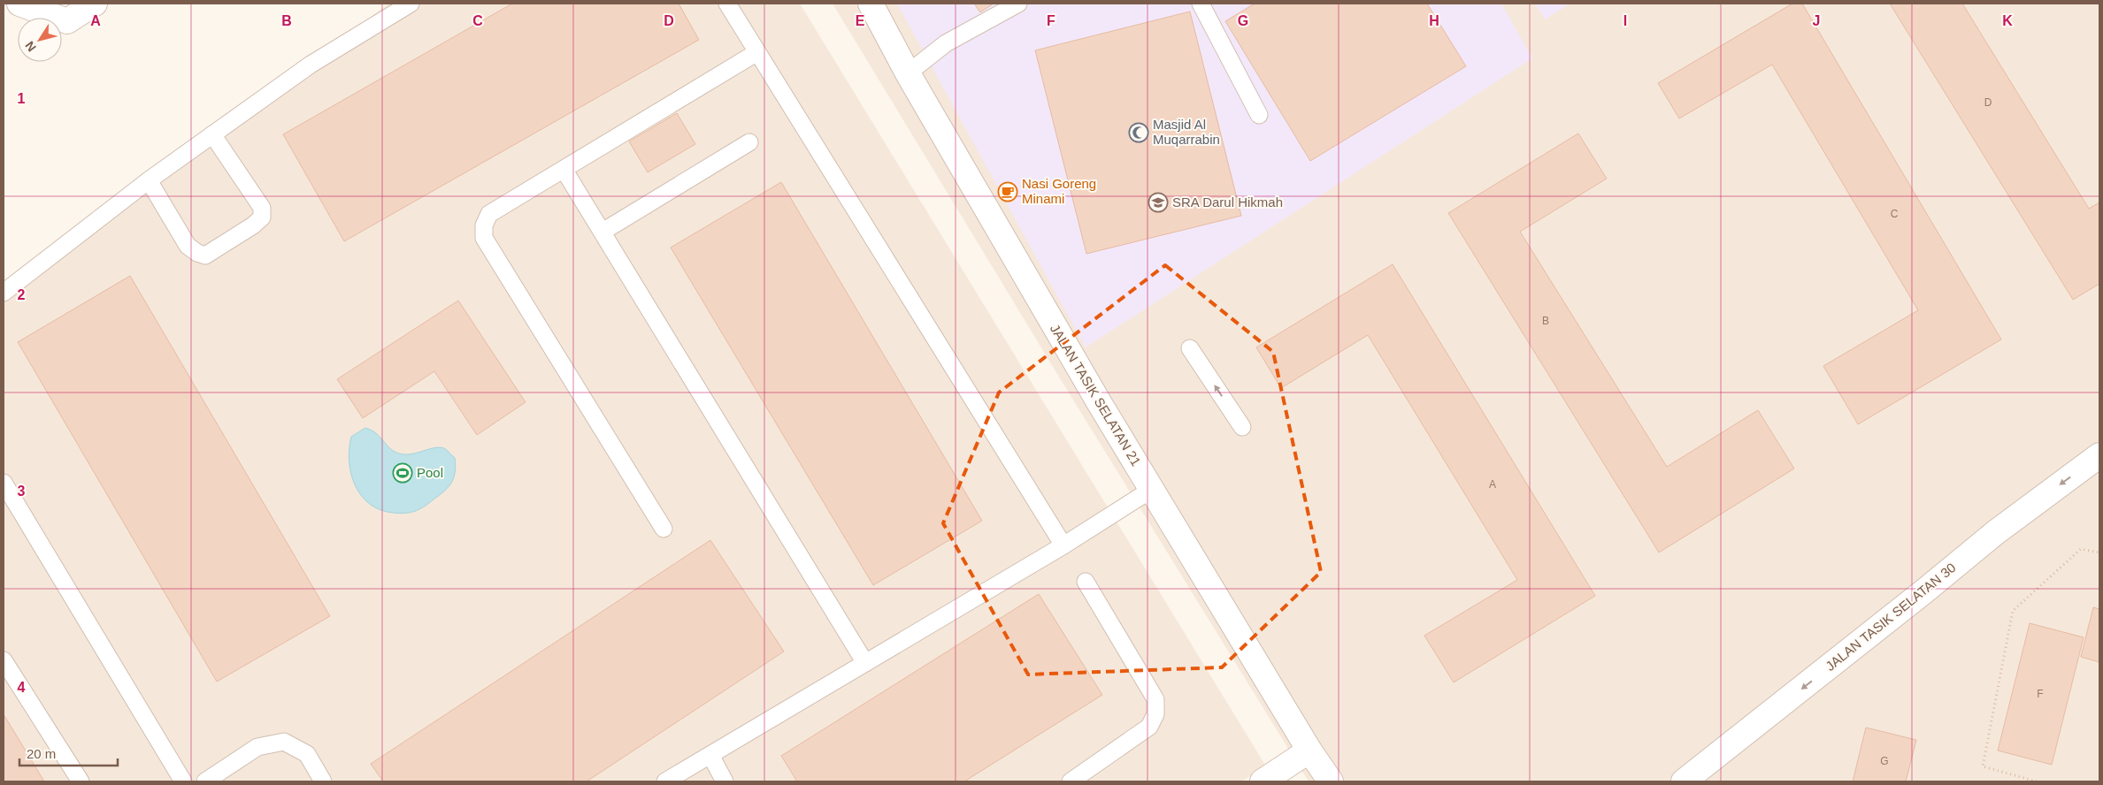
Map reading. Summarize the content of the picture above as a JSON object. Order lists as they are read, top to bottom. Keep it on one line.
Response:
{"streets":{"street":["JALAN TASIK SELATAN 21","JALAN TASIK SELATAN 30"]},"one_way":["JALAN TASIK SELATAN 30"],"places":{"mosque":["Masjid Al Muqarrabin"],"cafe":["Nasi Goreng Minami"],"school or university":["SRA Darul Hikmah"],"sports":["Pool"]},"house_numbers":["D","C","B","A","F","G"],"scale_bar":"20 m","north":"bottom left","grid":{"columns":["A","B","C","D","E","F","G","H","I","J","K"],"rows":["1","2","3","4"]}}
